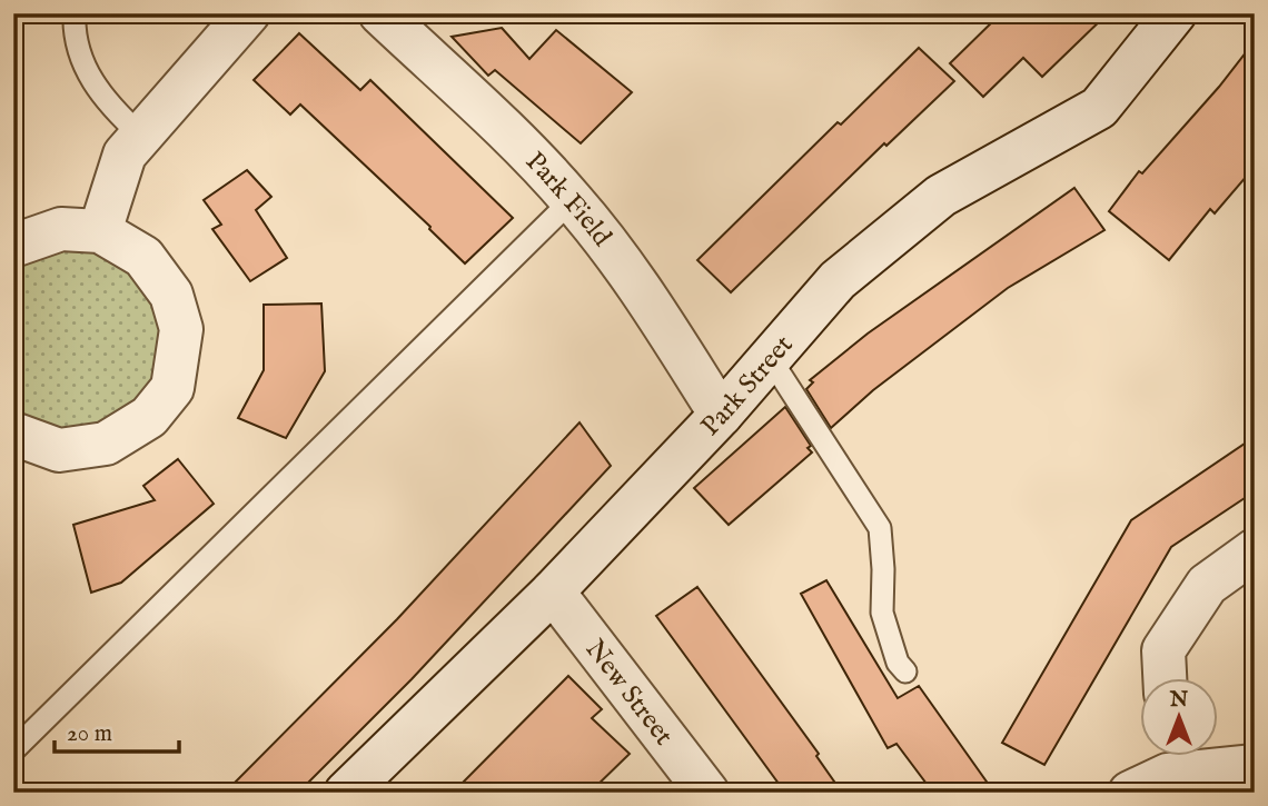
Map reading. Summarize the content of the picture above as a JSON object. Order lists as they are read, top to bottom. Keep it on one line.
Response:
{"streets":{"street":["Park Field","Park Street","New Street"]},"crossings":[["Park Field","Park Street"],["Park Street","New Street"]],"scale_bar":"20 m","north":"top"}
